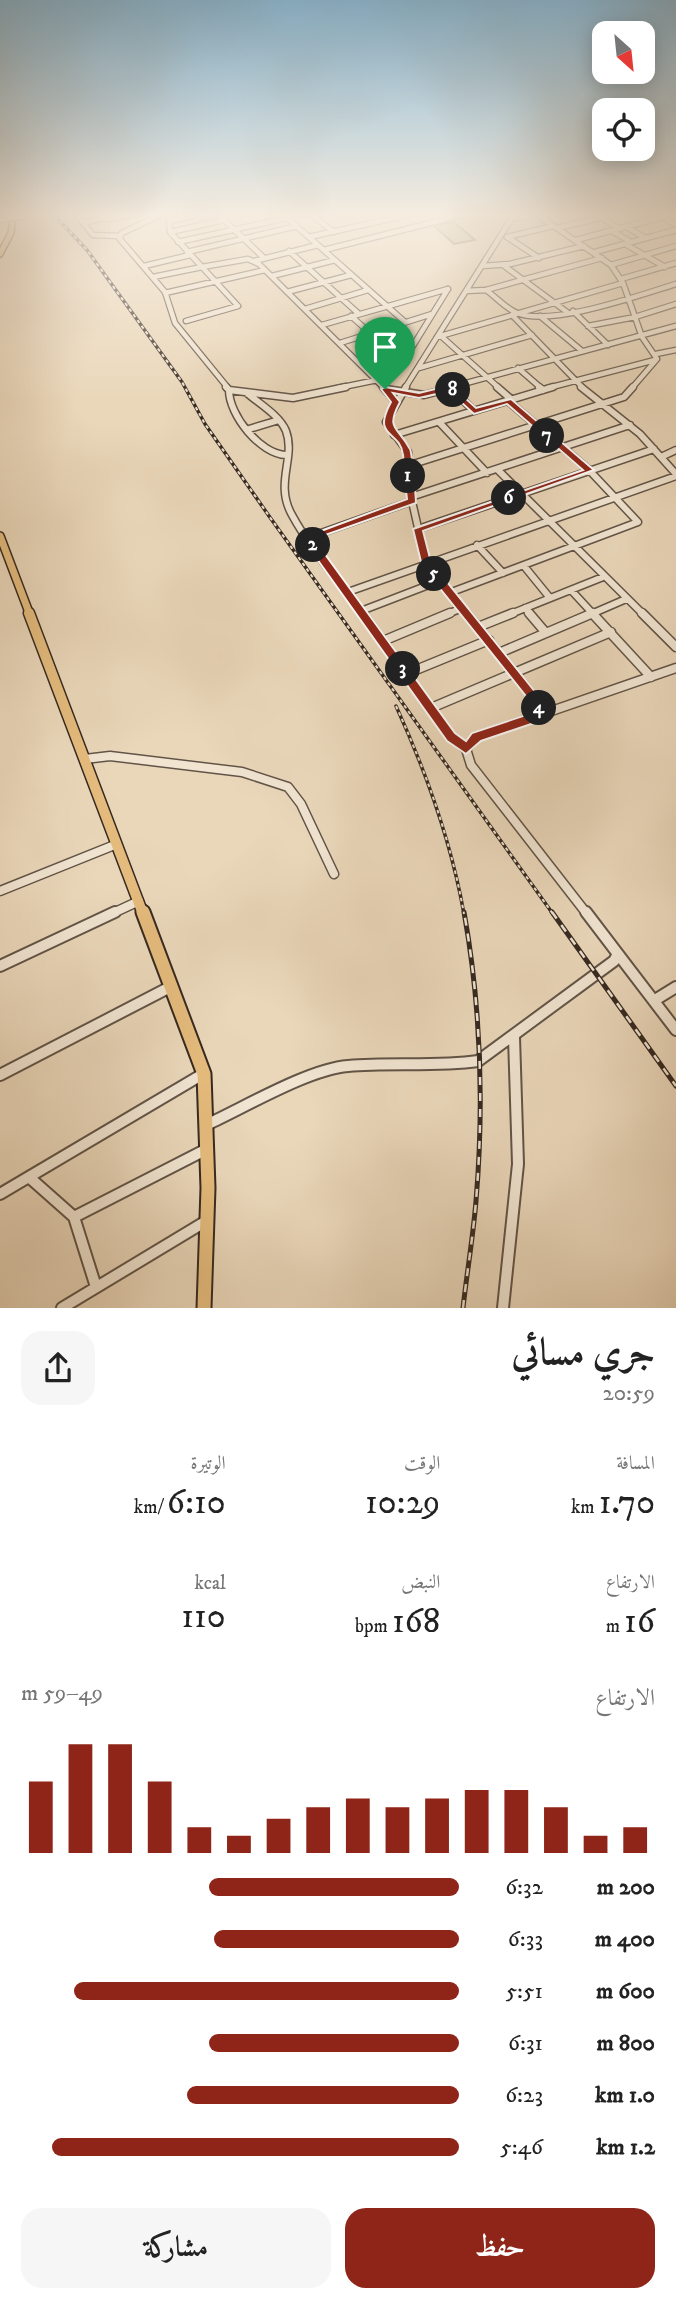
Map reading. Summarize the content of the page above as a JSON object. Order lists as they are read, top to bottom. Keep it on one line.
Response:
{"north":"bottom right","page":{"pins":["8","7","1","6","2","5","3","4"],"heading":["جري مسائي","20:59"],"stats":[["المسافة","1.70 km"],["الوقت","10:29"],["الوتيرة","6:10 /km"],["الارتفاع","16 m"],["النبض","168 bpm"],["kcal","110"]],"chart":["الارتفاع","49–59 m"],"list":[{"name":"200 m","note":"6:32"},{"name":"400 m","note":"6:33"},{"name":"600 m","note":"5:51"},{"name":"800 m","note":"6:31"},{"name":"1.0 km","note":"6:23"},{"name":"1.2 km","note":"5:46"}],"buttons":["حفظ","مشاركة"]}}
